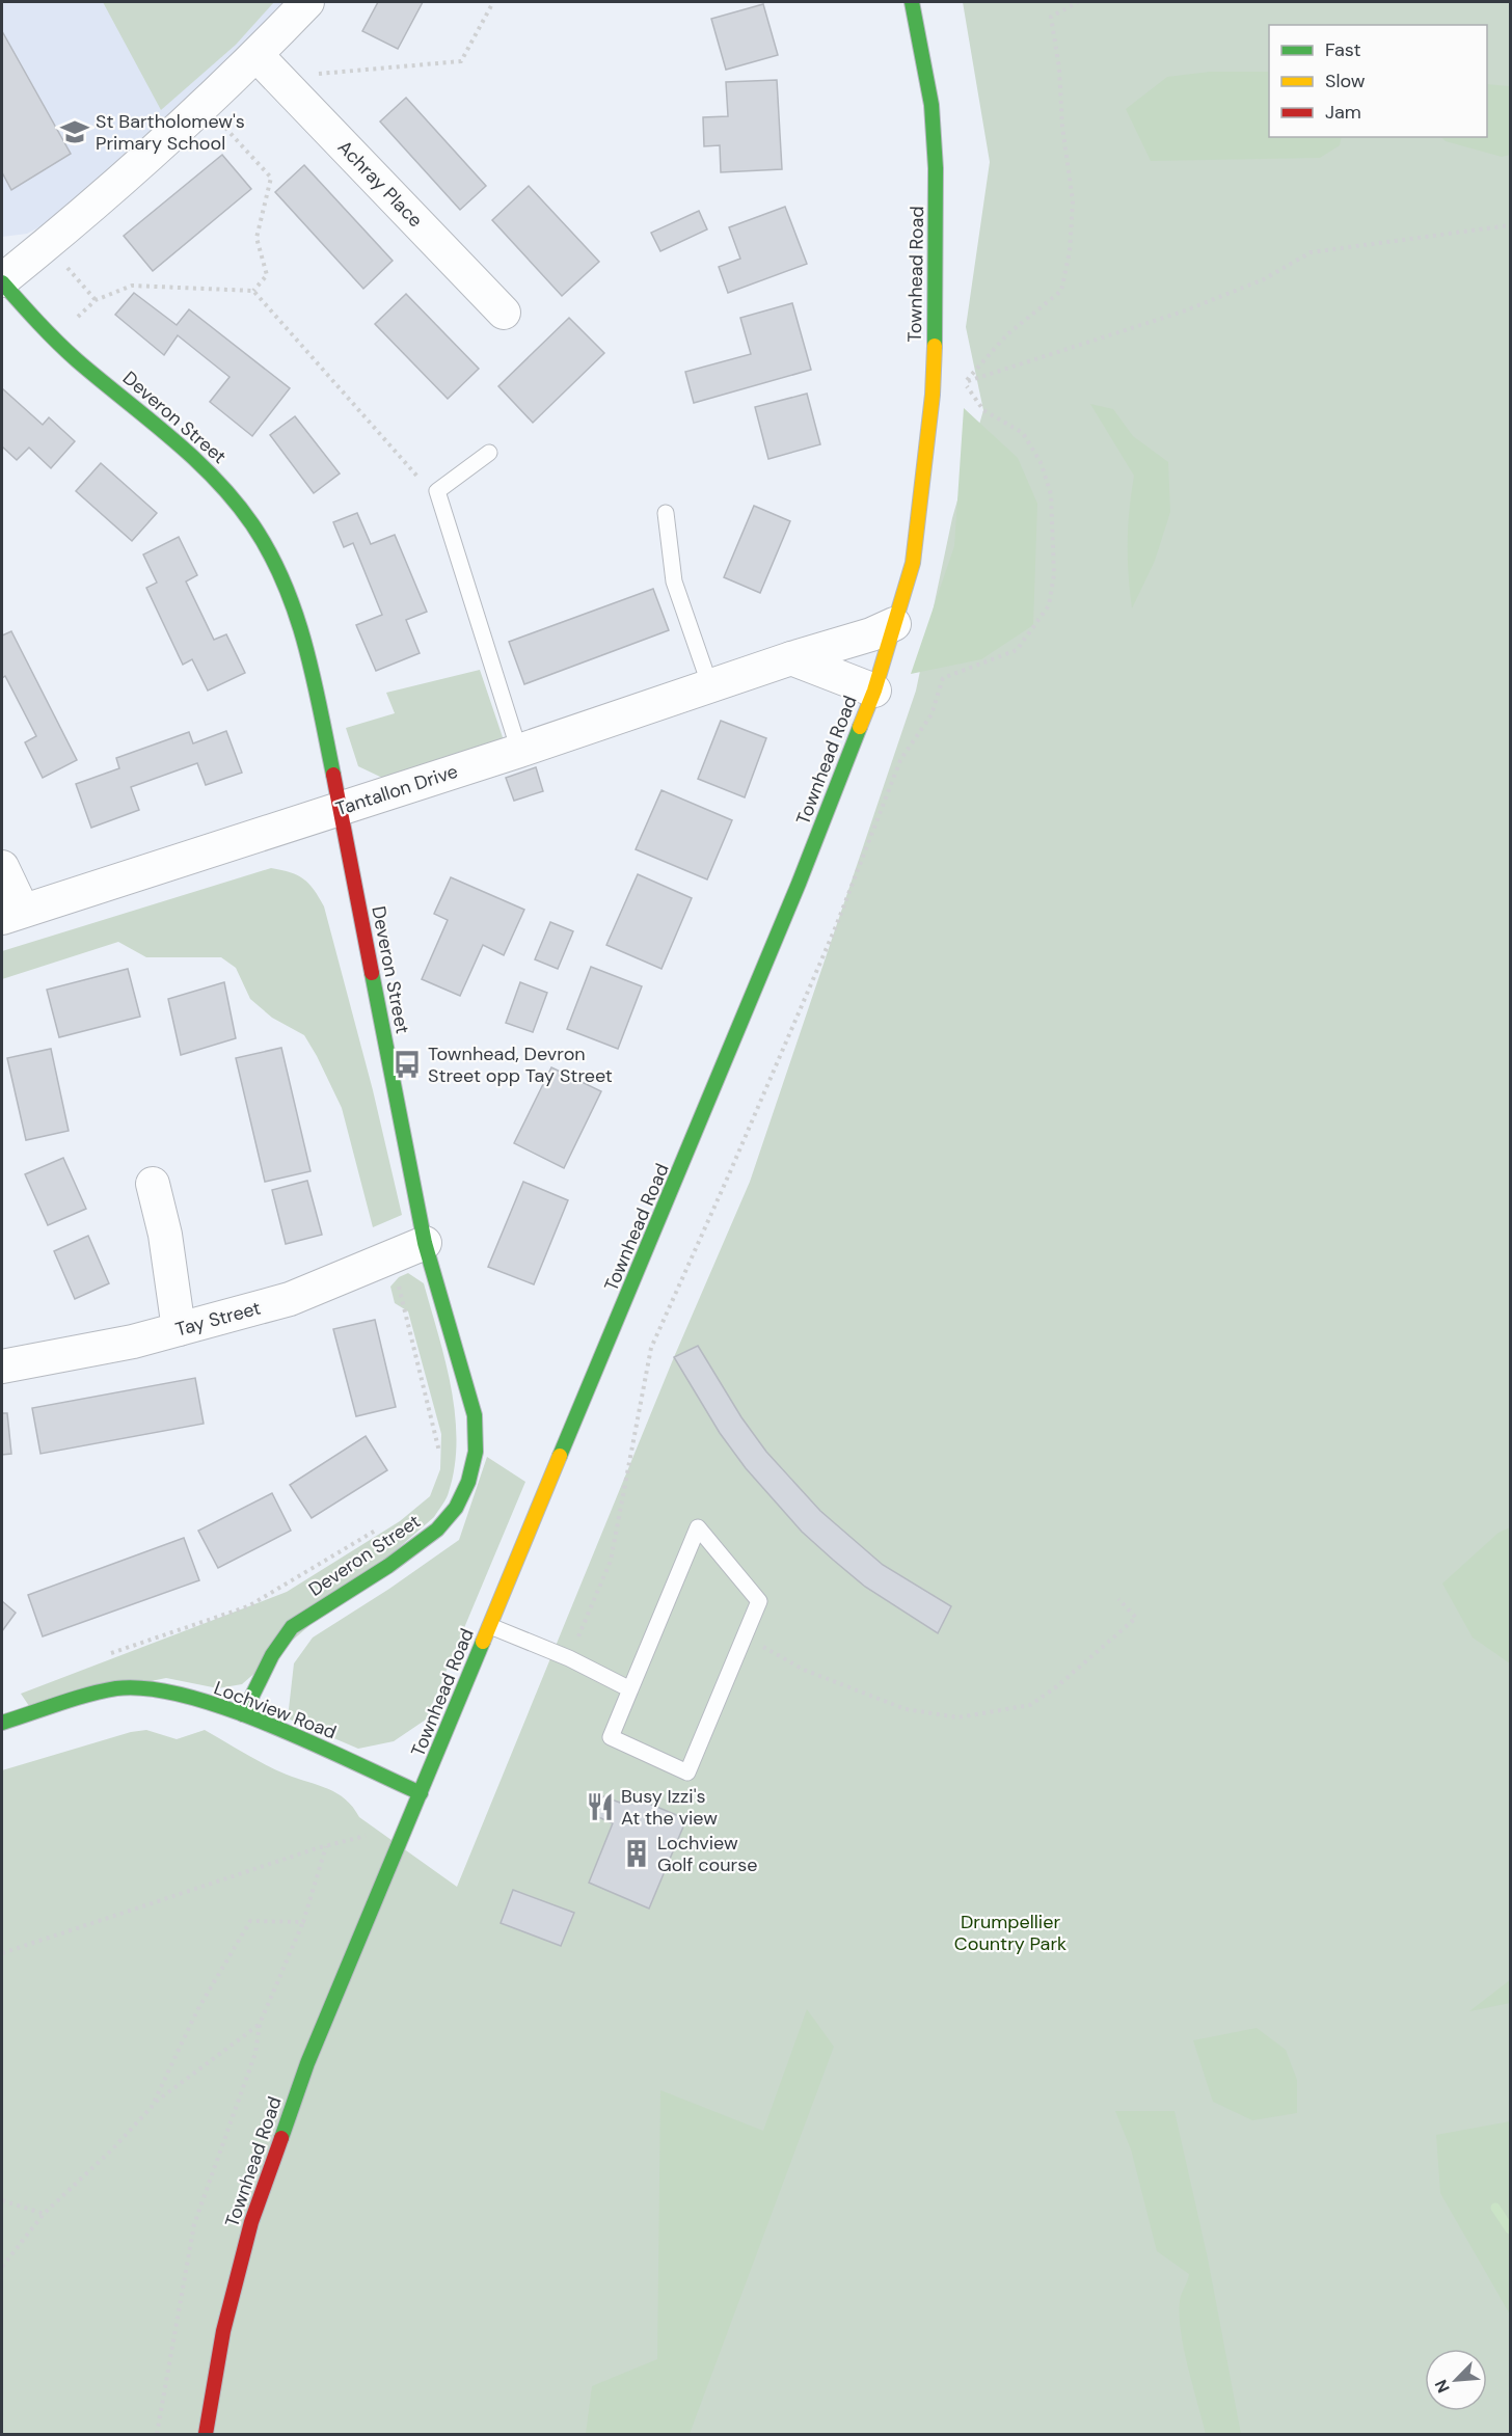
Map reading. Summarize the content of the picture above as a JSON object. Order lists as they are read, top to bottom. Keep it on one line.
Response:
{"streets":{"street":["Achray Place","Townhead Road","Deveron Street","Tantallon Drive","Tay Street","Lochview Road"]},"crossings":[["Townhead Road","Tantallon Drive"],["Townhead Road","Lochview Road"],["Deveron Street","Tantallon Drive"],["Deveron Street","Tay Street"],["Deveron Street","Lochview Road"]],"parks":["Drumpellier Country Park"],"places":{"school or university":["St Bartholomew's Primary School"],"bus stop":["Townhead, Devron Street opp Tay Street"],"restaurant":["Busy Izzi's At the view"],"building":["Lochview Golf course"]},"legend":["Fast","Slow","Jam"],"north":"bottom left"}
